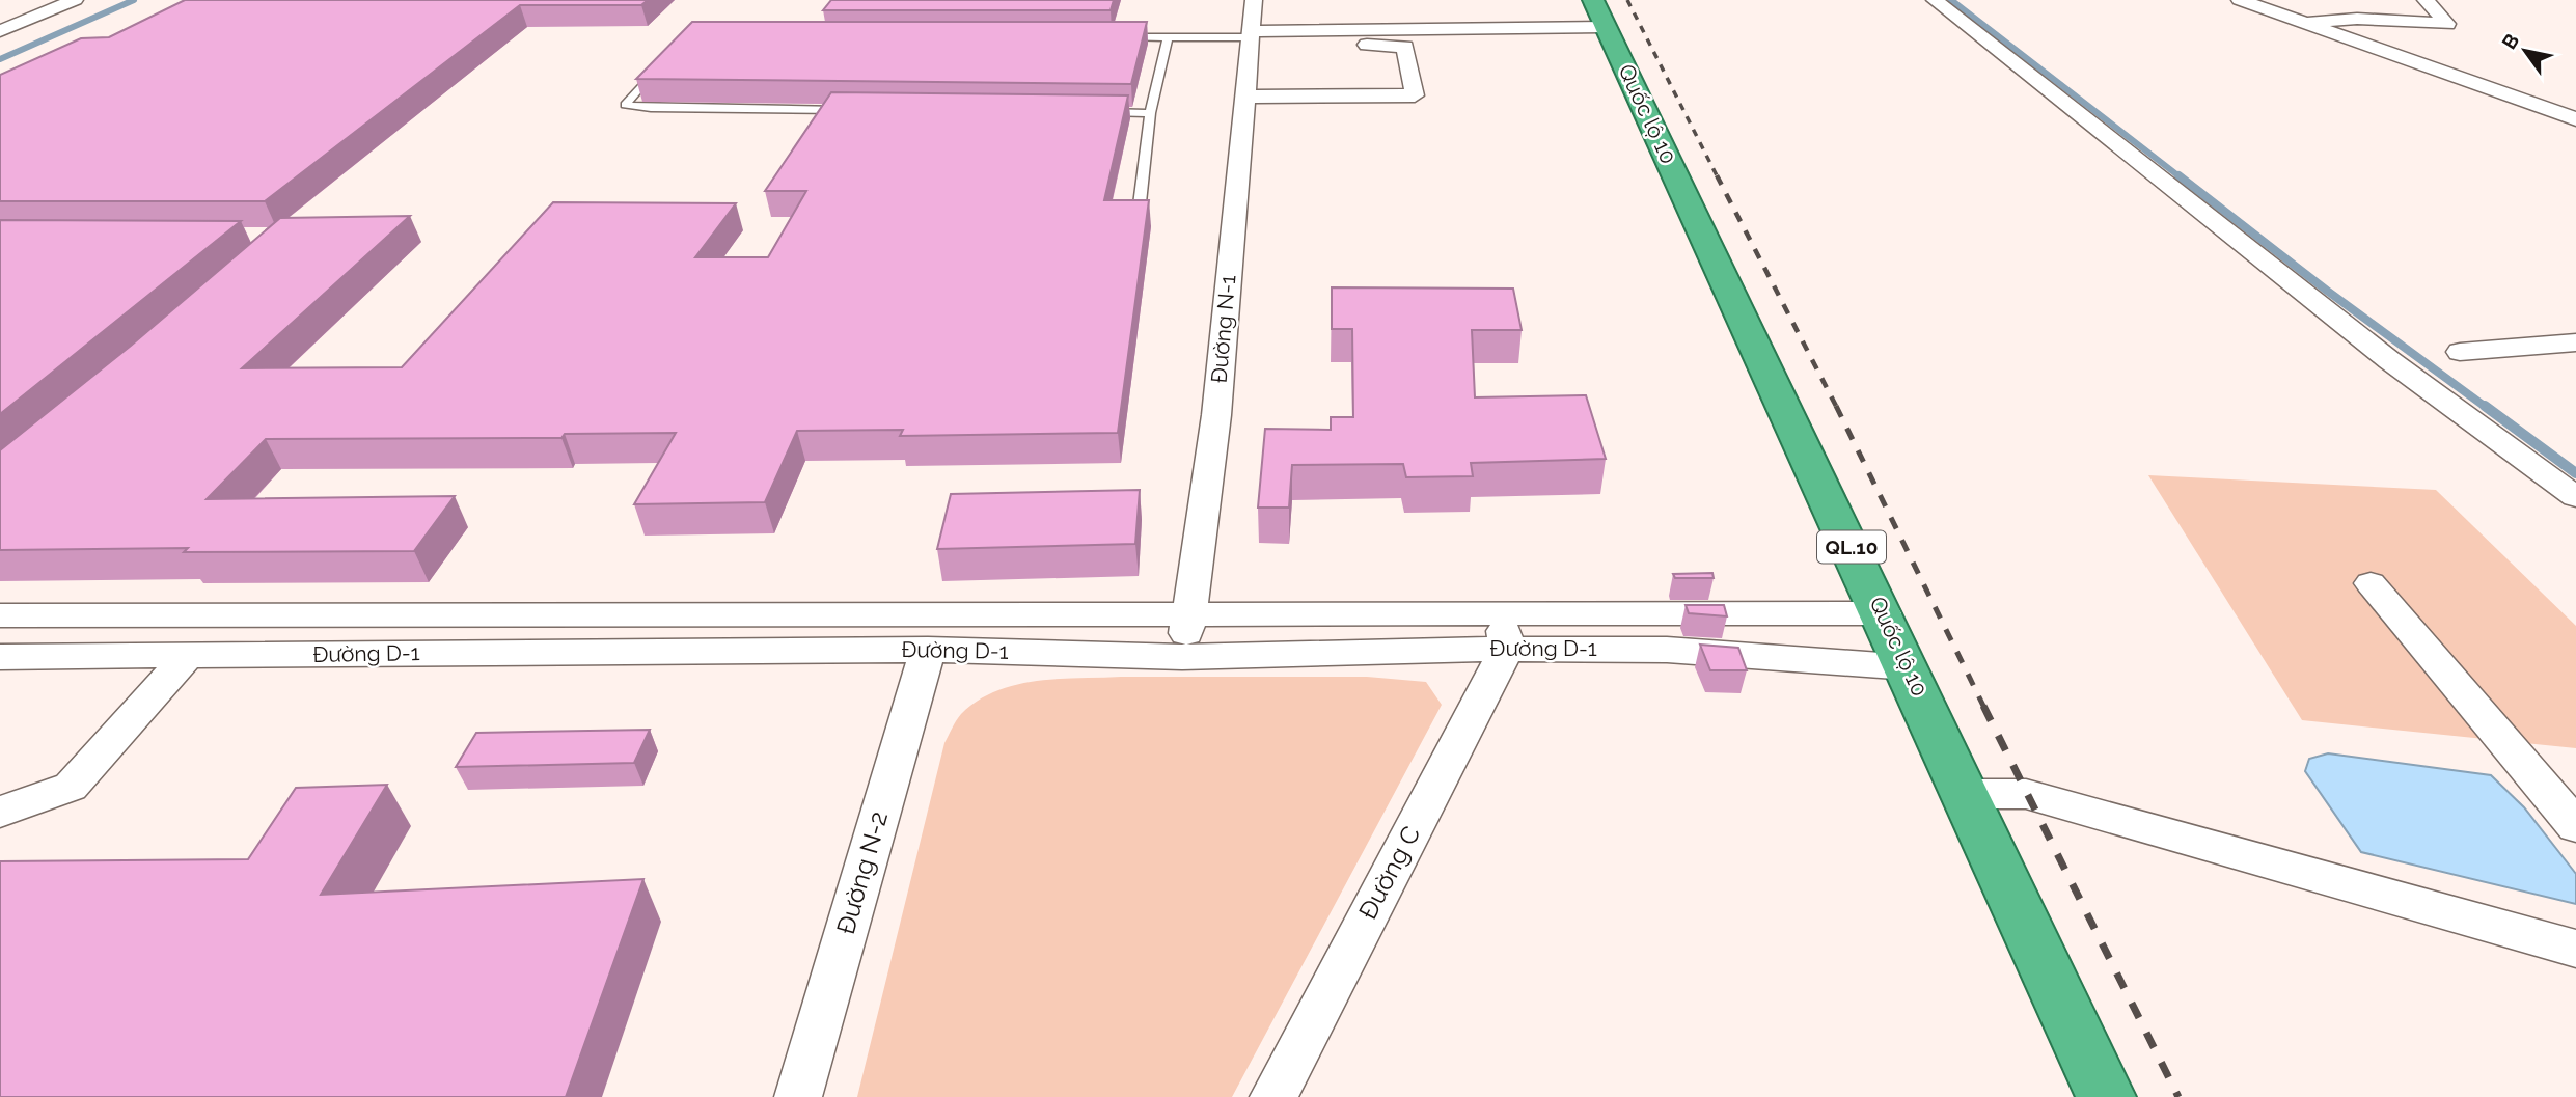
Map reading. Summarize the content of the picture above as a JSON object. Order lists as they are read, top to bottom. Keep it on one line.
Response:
{"streets":{"highway":["Quốc lộ 10","QL.10"],"street":["Đường N-1","Đường D-1","Đường N-2","Đường C"]},"crossings":[["Quốc lộ 10","Đường D-1"],["Đường N-1","Đường D-1"],["Đường D-1","Đường N-2"],["Đường D-1","Đường C"]],"north":"top left"}
